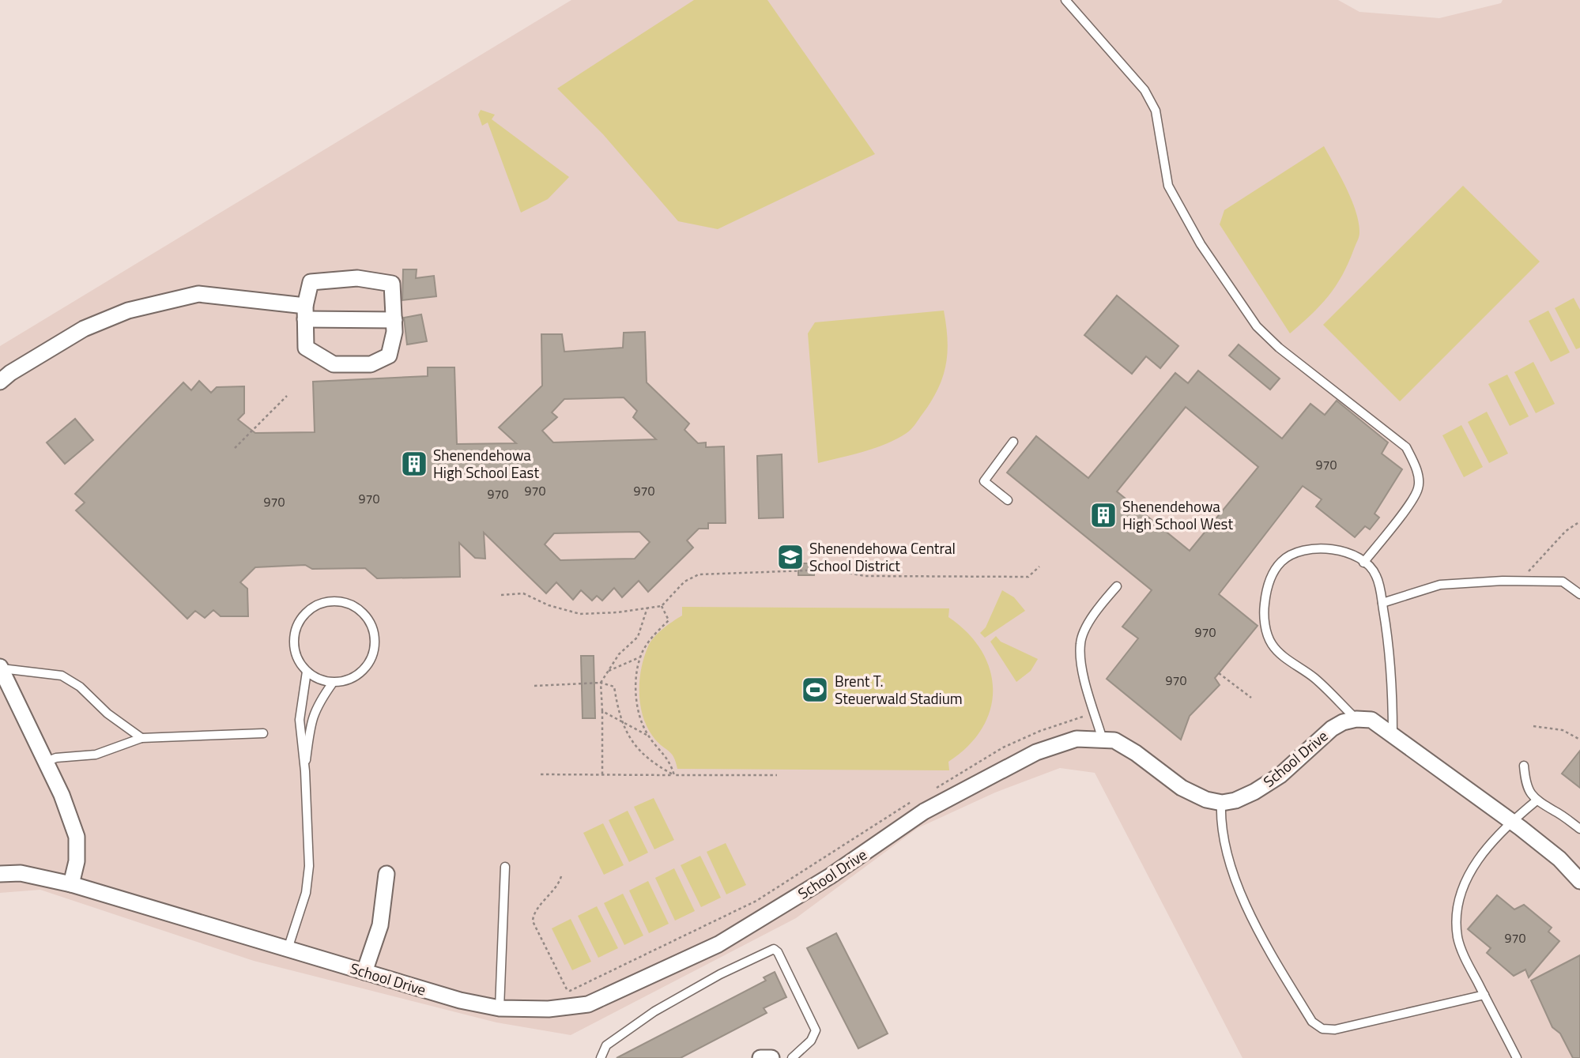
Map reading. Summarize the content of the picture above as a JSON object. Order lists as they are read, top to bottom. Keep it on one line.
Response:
{"streets":{"street":["School Drive"]},"places":{"building":["Shenendehowa High School East","Shenendehowa High School West"],"school or university":["Shenendehowa Central School District"],"sports":["Brent T. Steuerwald Stadium"]},"house_numbers":["970","970","970","970","970","970","970","970","970"]}
